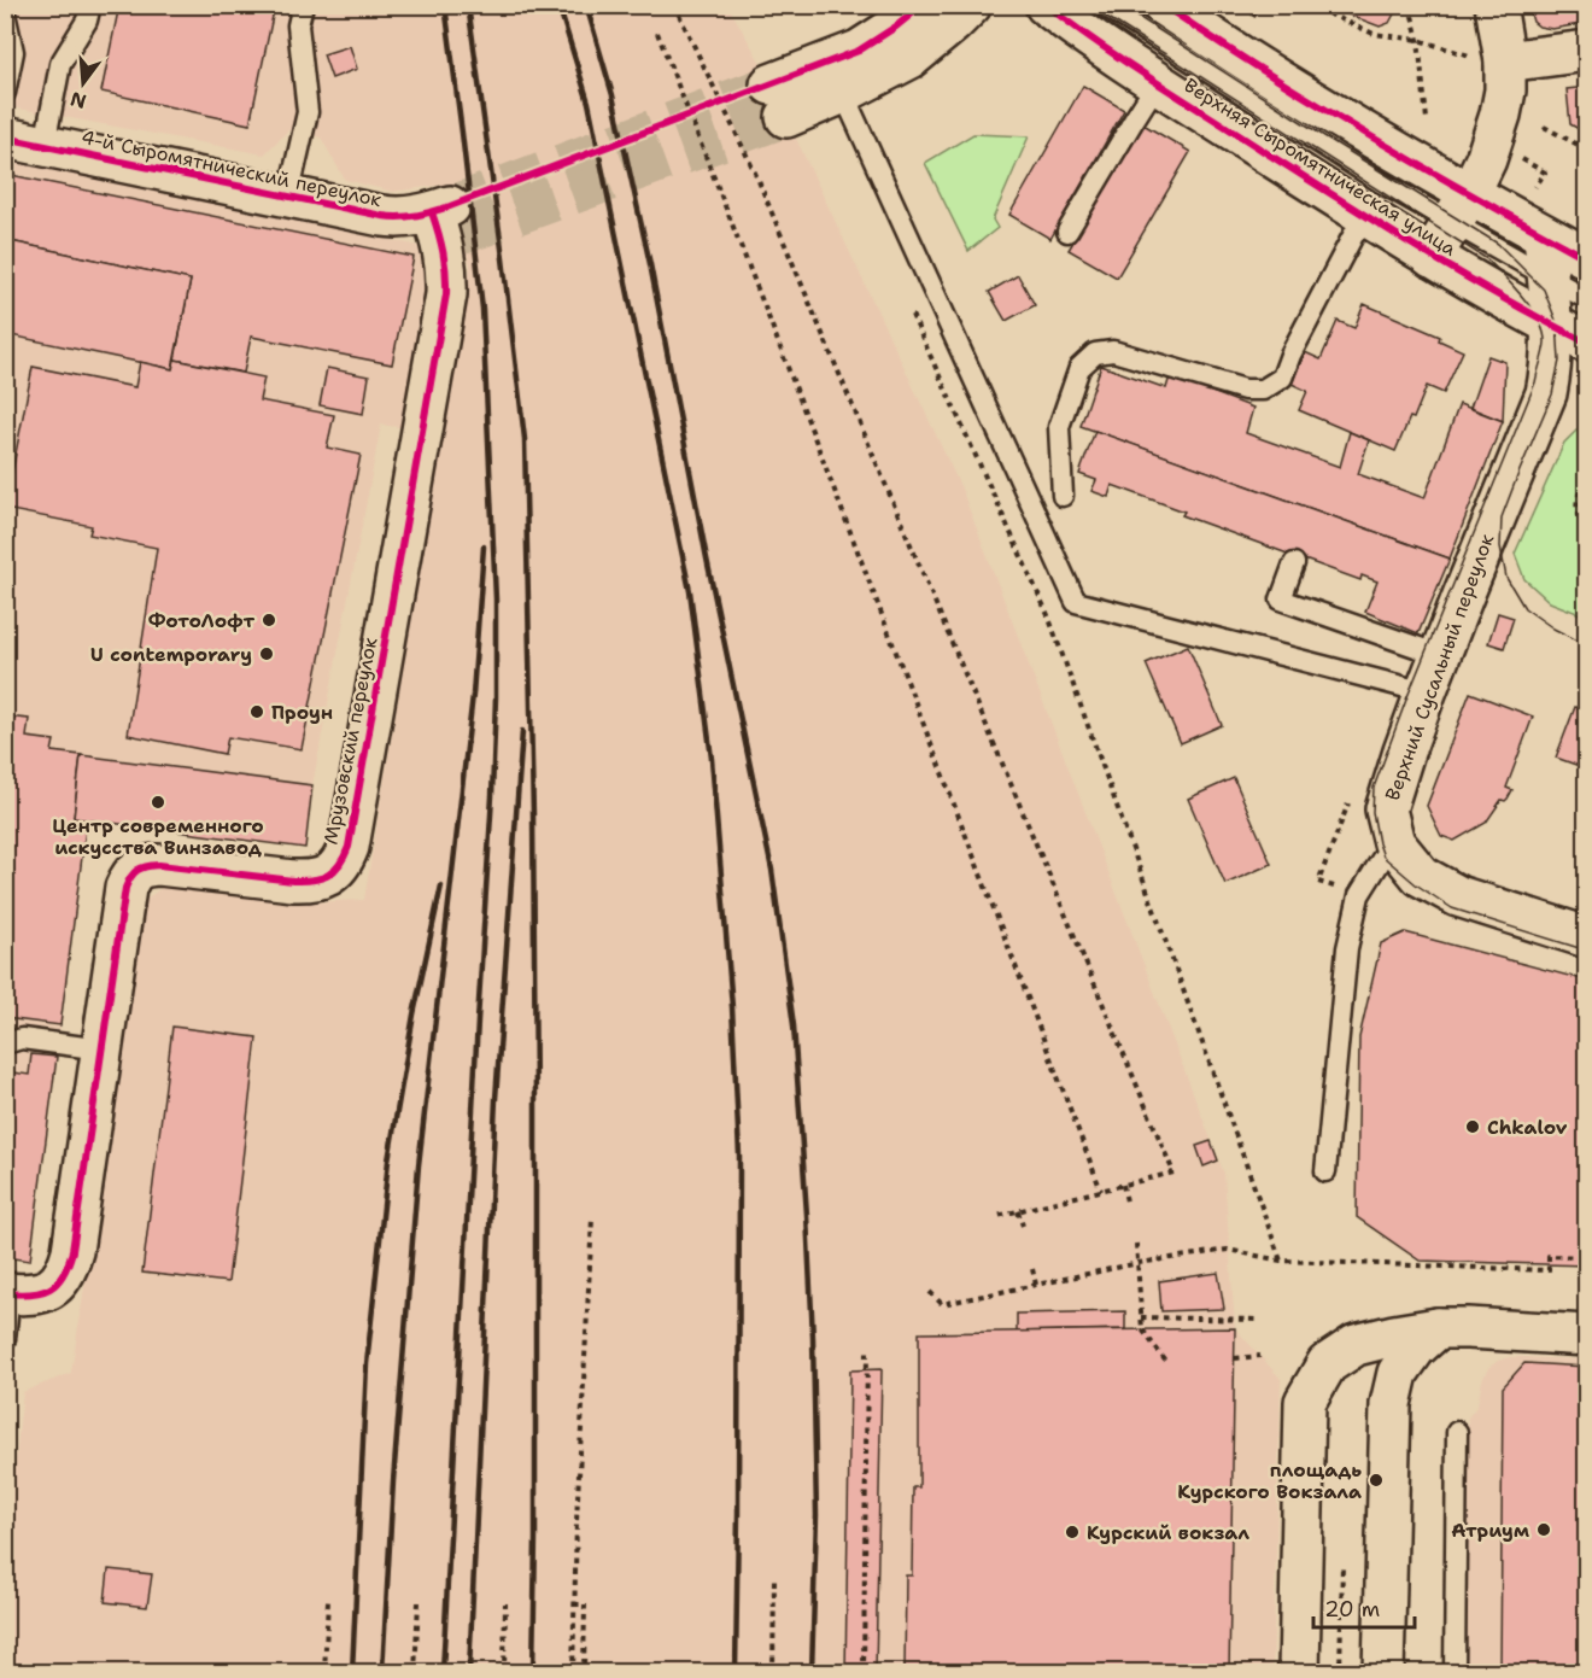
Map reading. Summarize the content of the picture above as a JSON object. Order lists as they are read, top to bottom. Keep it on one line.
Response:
{"streets":{"street":["Верхняя Сыромятническая улица","4-й Сыромятнический переулок","Верхний Сусальный переулок","Мрузовский переулок"]},"crossings":[["Верхняя Сыромятническая улица","Верхний Сусальный переулок"],["4-й Сыромятнический переулок","Мрузовский переулок"]],"places":["ФотоЛофт","U contemporary","Проун","Центр современного искусства Винзавод","Chkalov","площадь Курского Вокзала","Атриум","Курский вокзал"],"scale_bar":"20 m","north":"bottom"}
